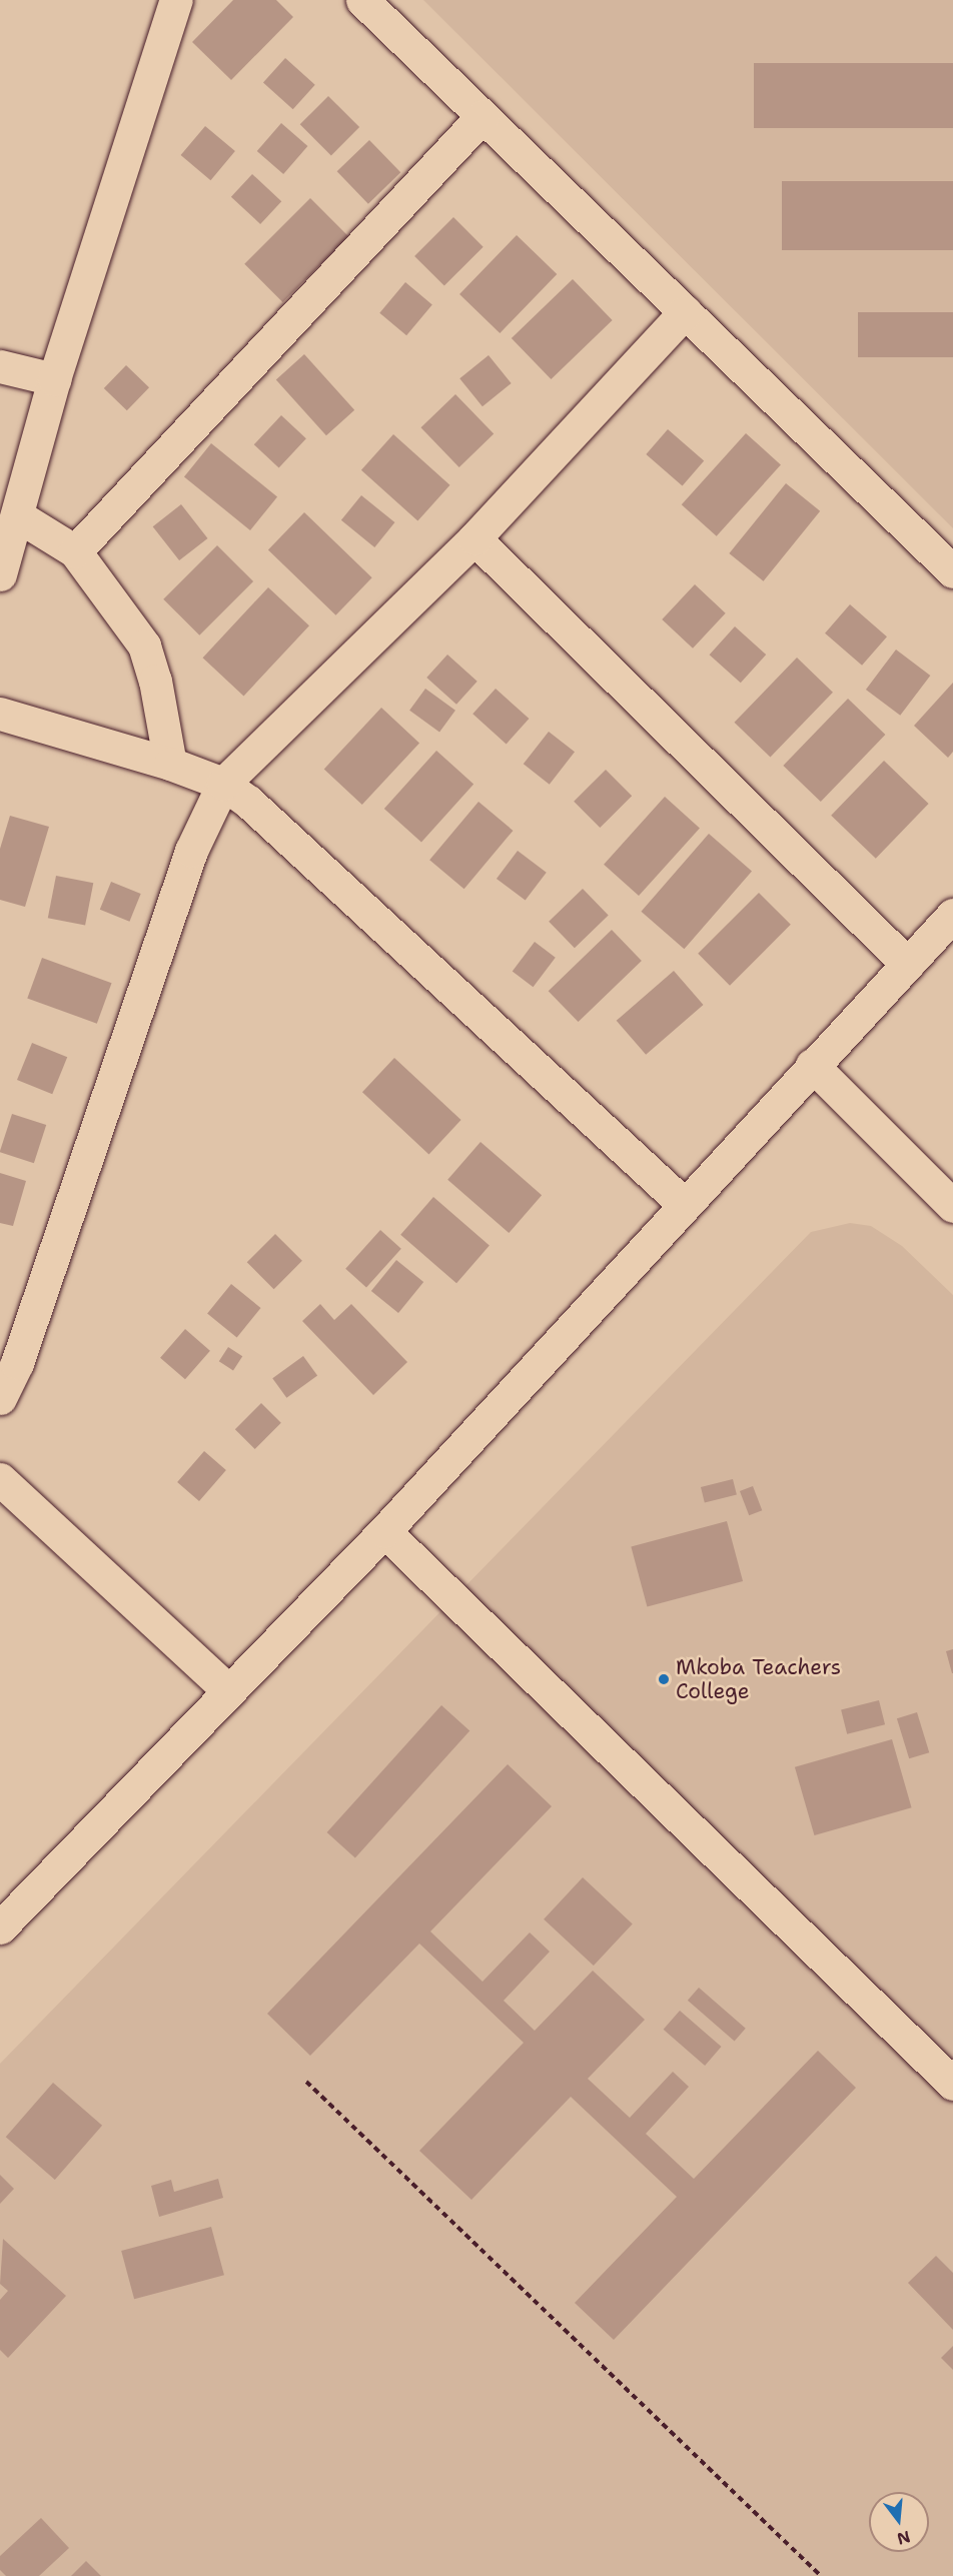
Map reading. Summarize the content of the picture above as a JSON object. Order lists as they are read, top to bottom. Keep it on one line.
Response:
{"places":["Mkoba Teachers College"],"north":"bottom"}
